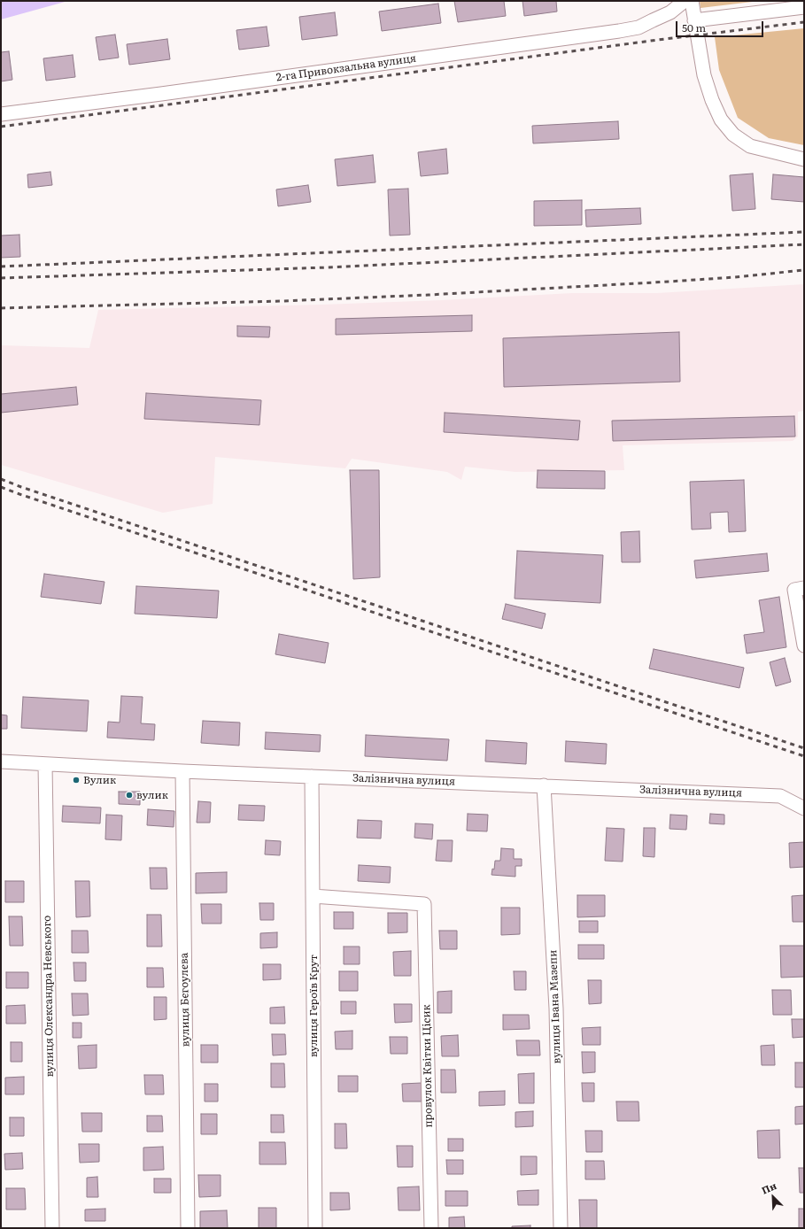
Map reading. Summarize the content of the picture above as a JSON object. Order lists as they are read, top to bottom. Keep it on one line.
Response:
{"streets":{"street":["2-га Привокзальна вулиця","Залізнична вулиця","вулиця Олександра Невського","вулиця Бєгоулєва","вулиця Героїв Крут","вулиця Івана Мазепи","провулок Квітки Цісик"]},"crossings":[["Залізнична вулиця","вулиця Олександра Невського"],["Залізнична вулиця","вулиця Бєгоулєва"],["Залізнична вулиця","вулиця Героїв Крут"],["Залізнична вулиця","вулиця Івана Мазепи"],["вулиця Героїв Крут","провулок Квітки Цісик"]],"places":["Вулик","вулик"],"scale_bar":"50 m","north":"top left"}
